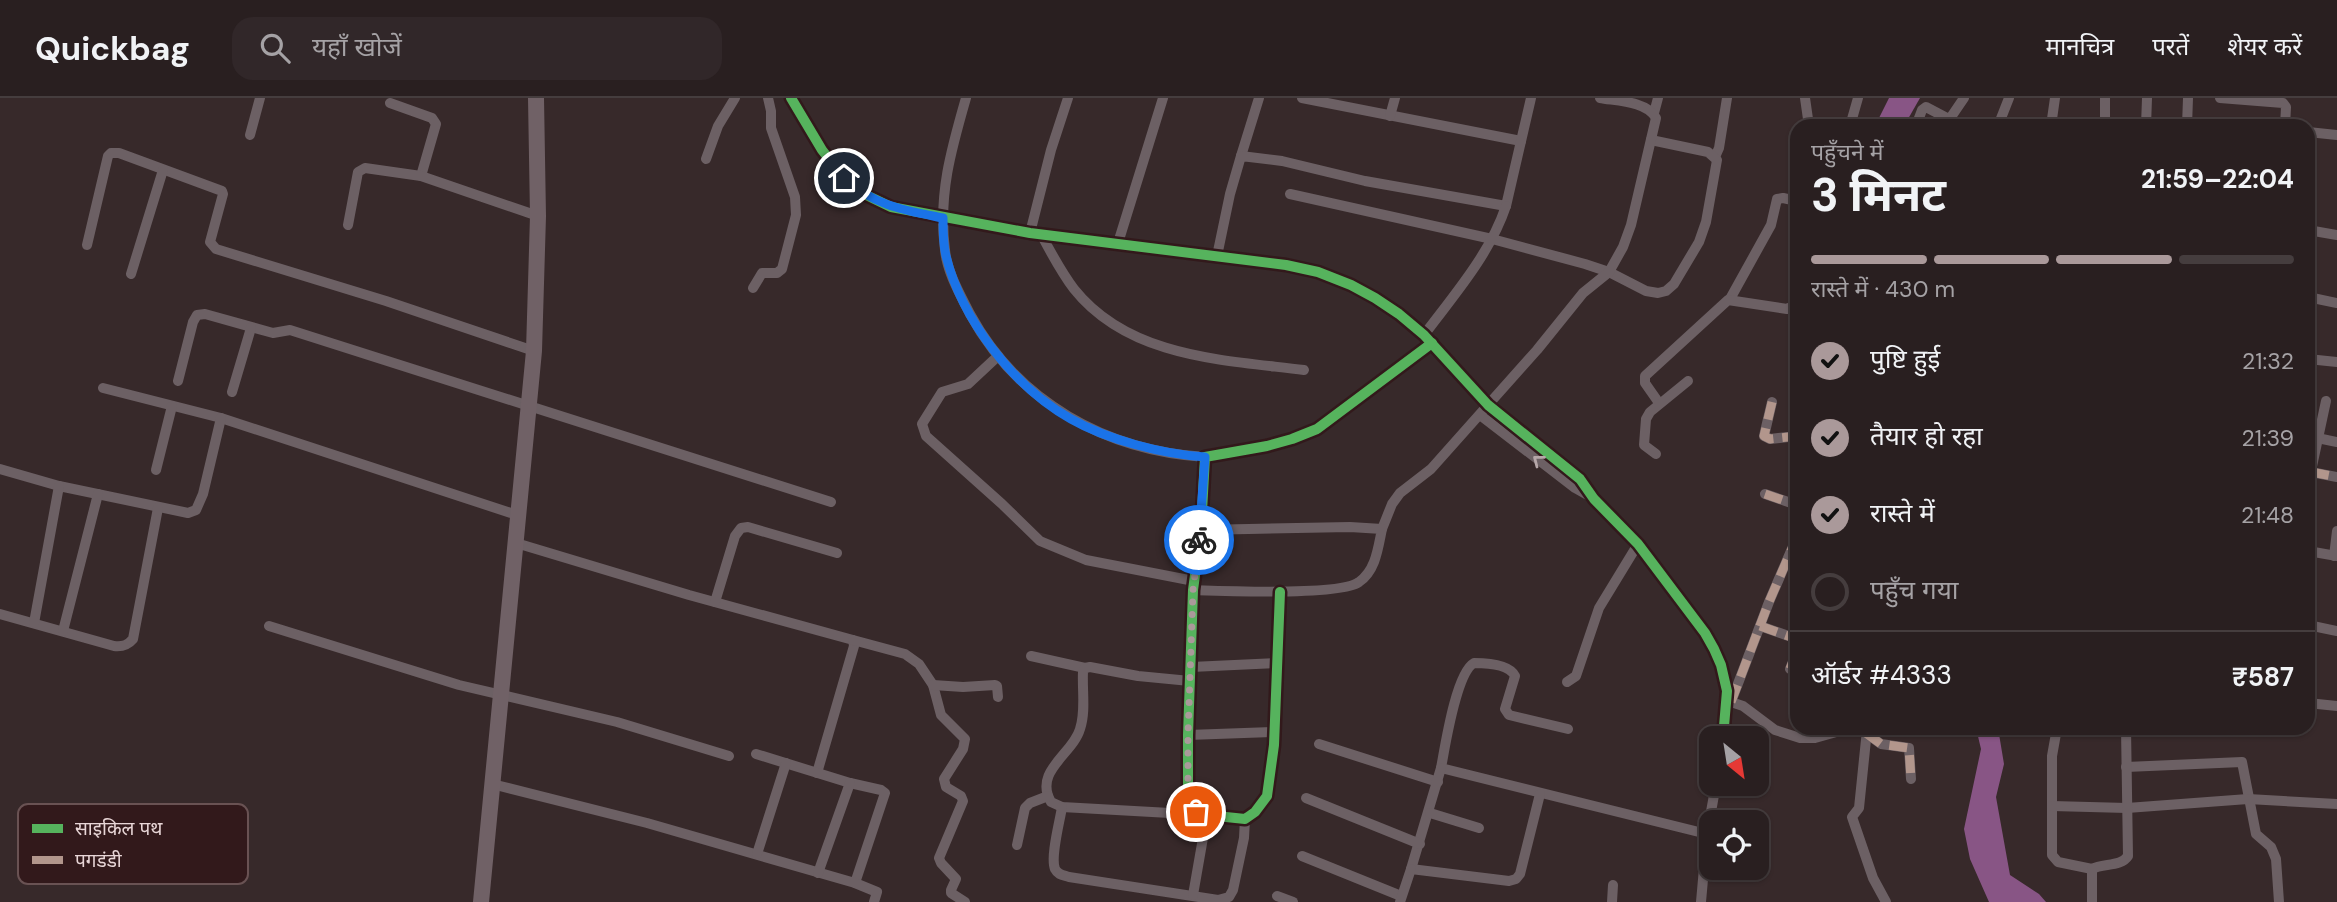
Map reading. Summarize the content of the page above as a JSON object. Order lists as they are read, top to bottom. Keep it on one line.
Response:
{"legend":["साइकिल पथ","पगडंडी"],"north":"bottom right","page":{"header":"Quickbag","search":"यहाँ खोजें","nav":["मानचित्र","परतें","शेयर करें"],"heading":["3 मिनट","पहुँचने में","21:59–22:04"],"panel":["ऑर्डर #4333","₹587"],"bar":"रास्ते में · 430 m","list":[["पुष्टि हुई","21:32"],["तैयार हो रहा","21:39"],["रास्ते में","21:48"],"पहुँच गया"]}}
